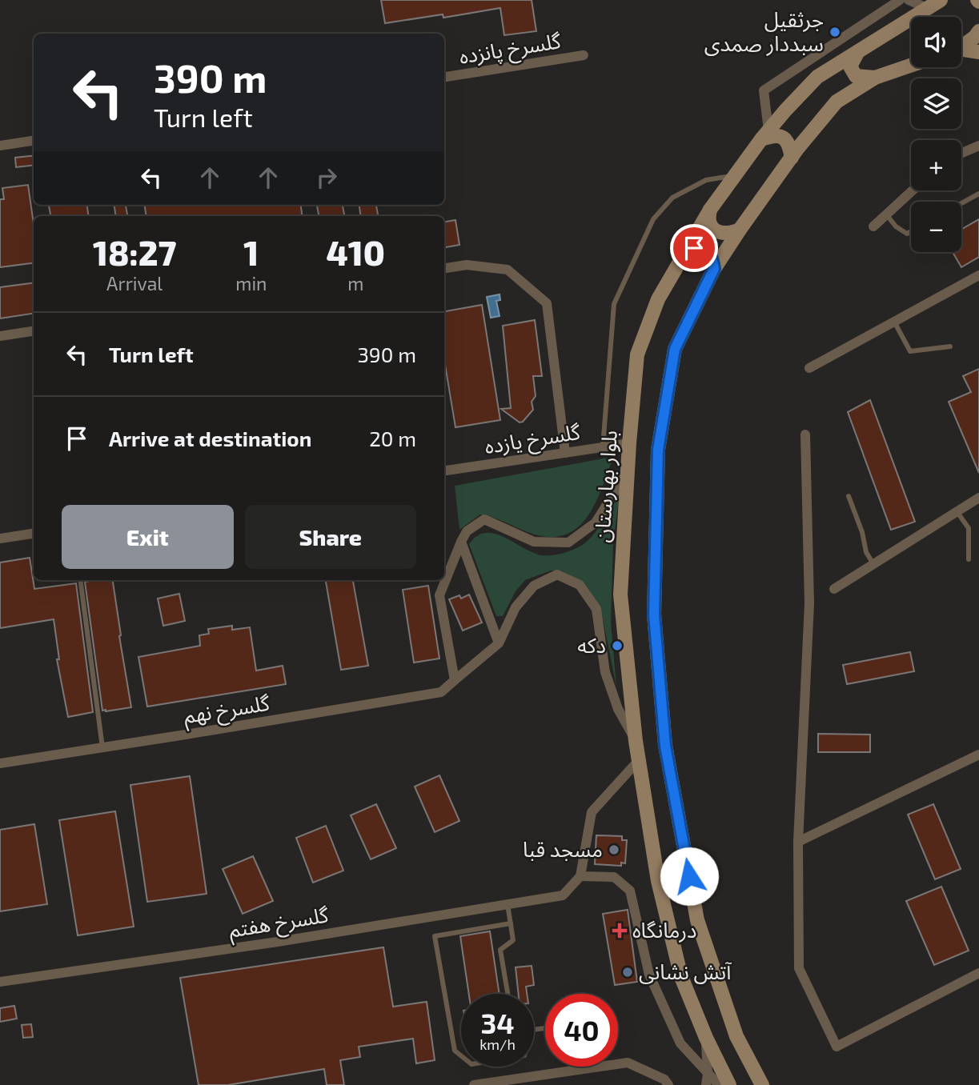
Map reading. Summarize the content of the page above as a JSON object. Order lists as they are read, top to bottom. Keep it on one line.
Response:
{"streets":{"street":["گلسرخ پانزده","گلسرخ یازده","بلوار بهارستان","گلسرخ نهم","گلسرخ هفتم"]},"crossings":[["گلسرخ یازده","بلوار بهارستان"]],"places":{"other":["جرثقیل سبددار صمدی","دکه","مسجد قبا","آتش نشانی"],"health":["درمانگاه"]},"page":{"map_buttons":["+","−"],"turn":["390 m","Turn left"],"eta":["18:27","Arrival","1","min","410","m"],"list":[{"name":"Turn left","value":"390 m"},{"name":"Arrive at destination","value":"20 m"}],"buttons":["Exit","Share"],"speed":"34 km/h","limit":"40"}}
